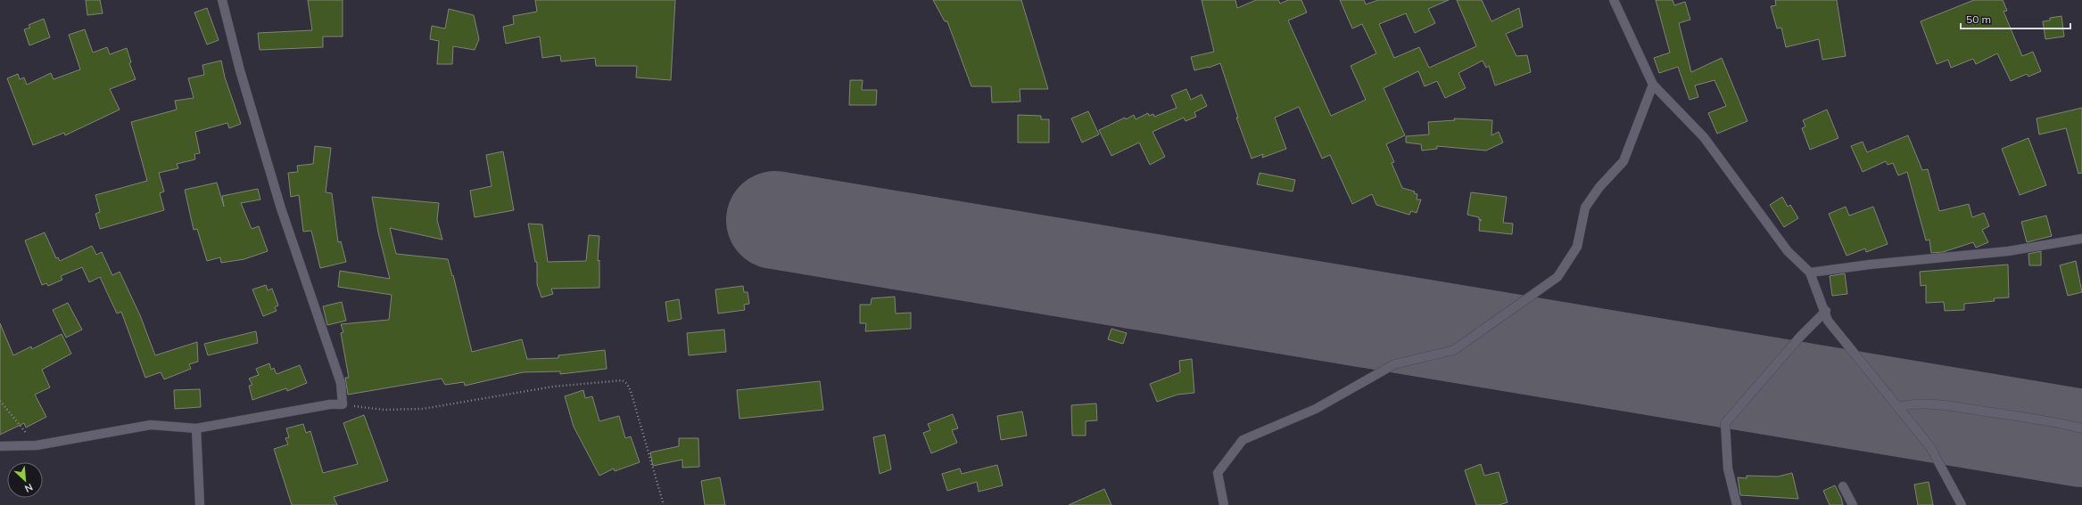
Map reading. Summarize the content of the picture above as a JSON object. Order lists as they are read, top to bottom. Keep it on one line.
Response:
{"scale_bar":"50 m","north":"bottom right"}
